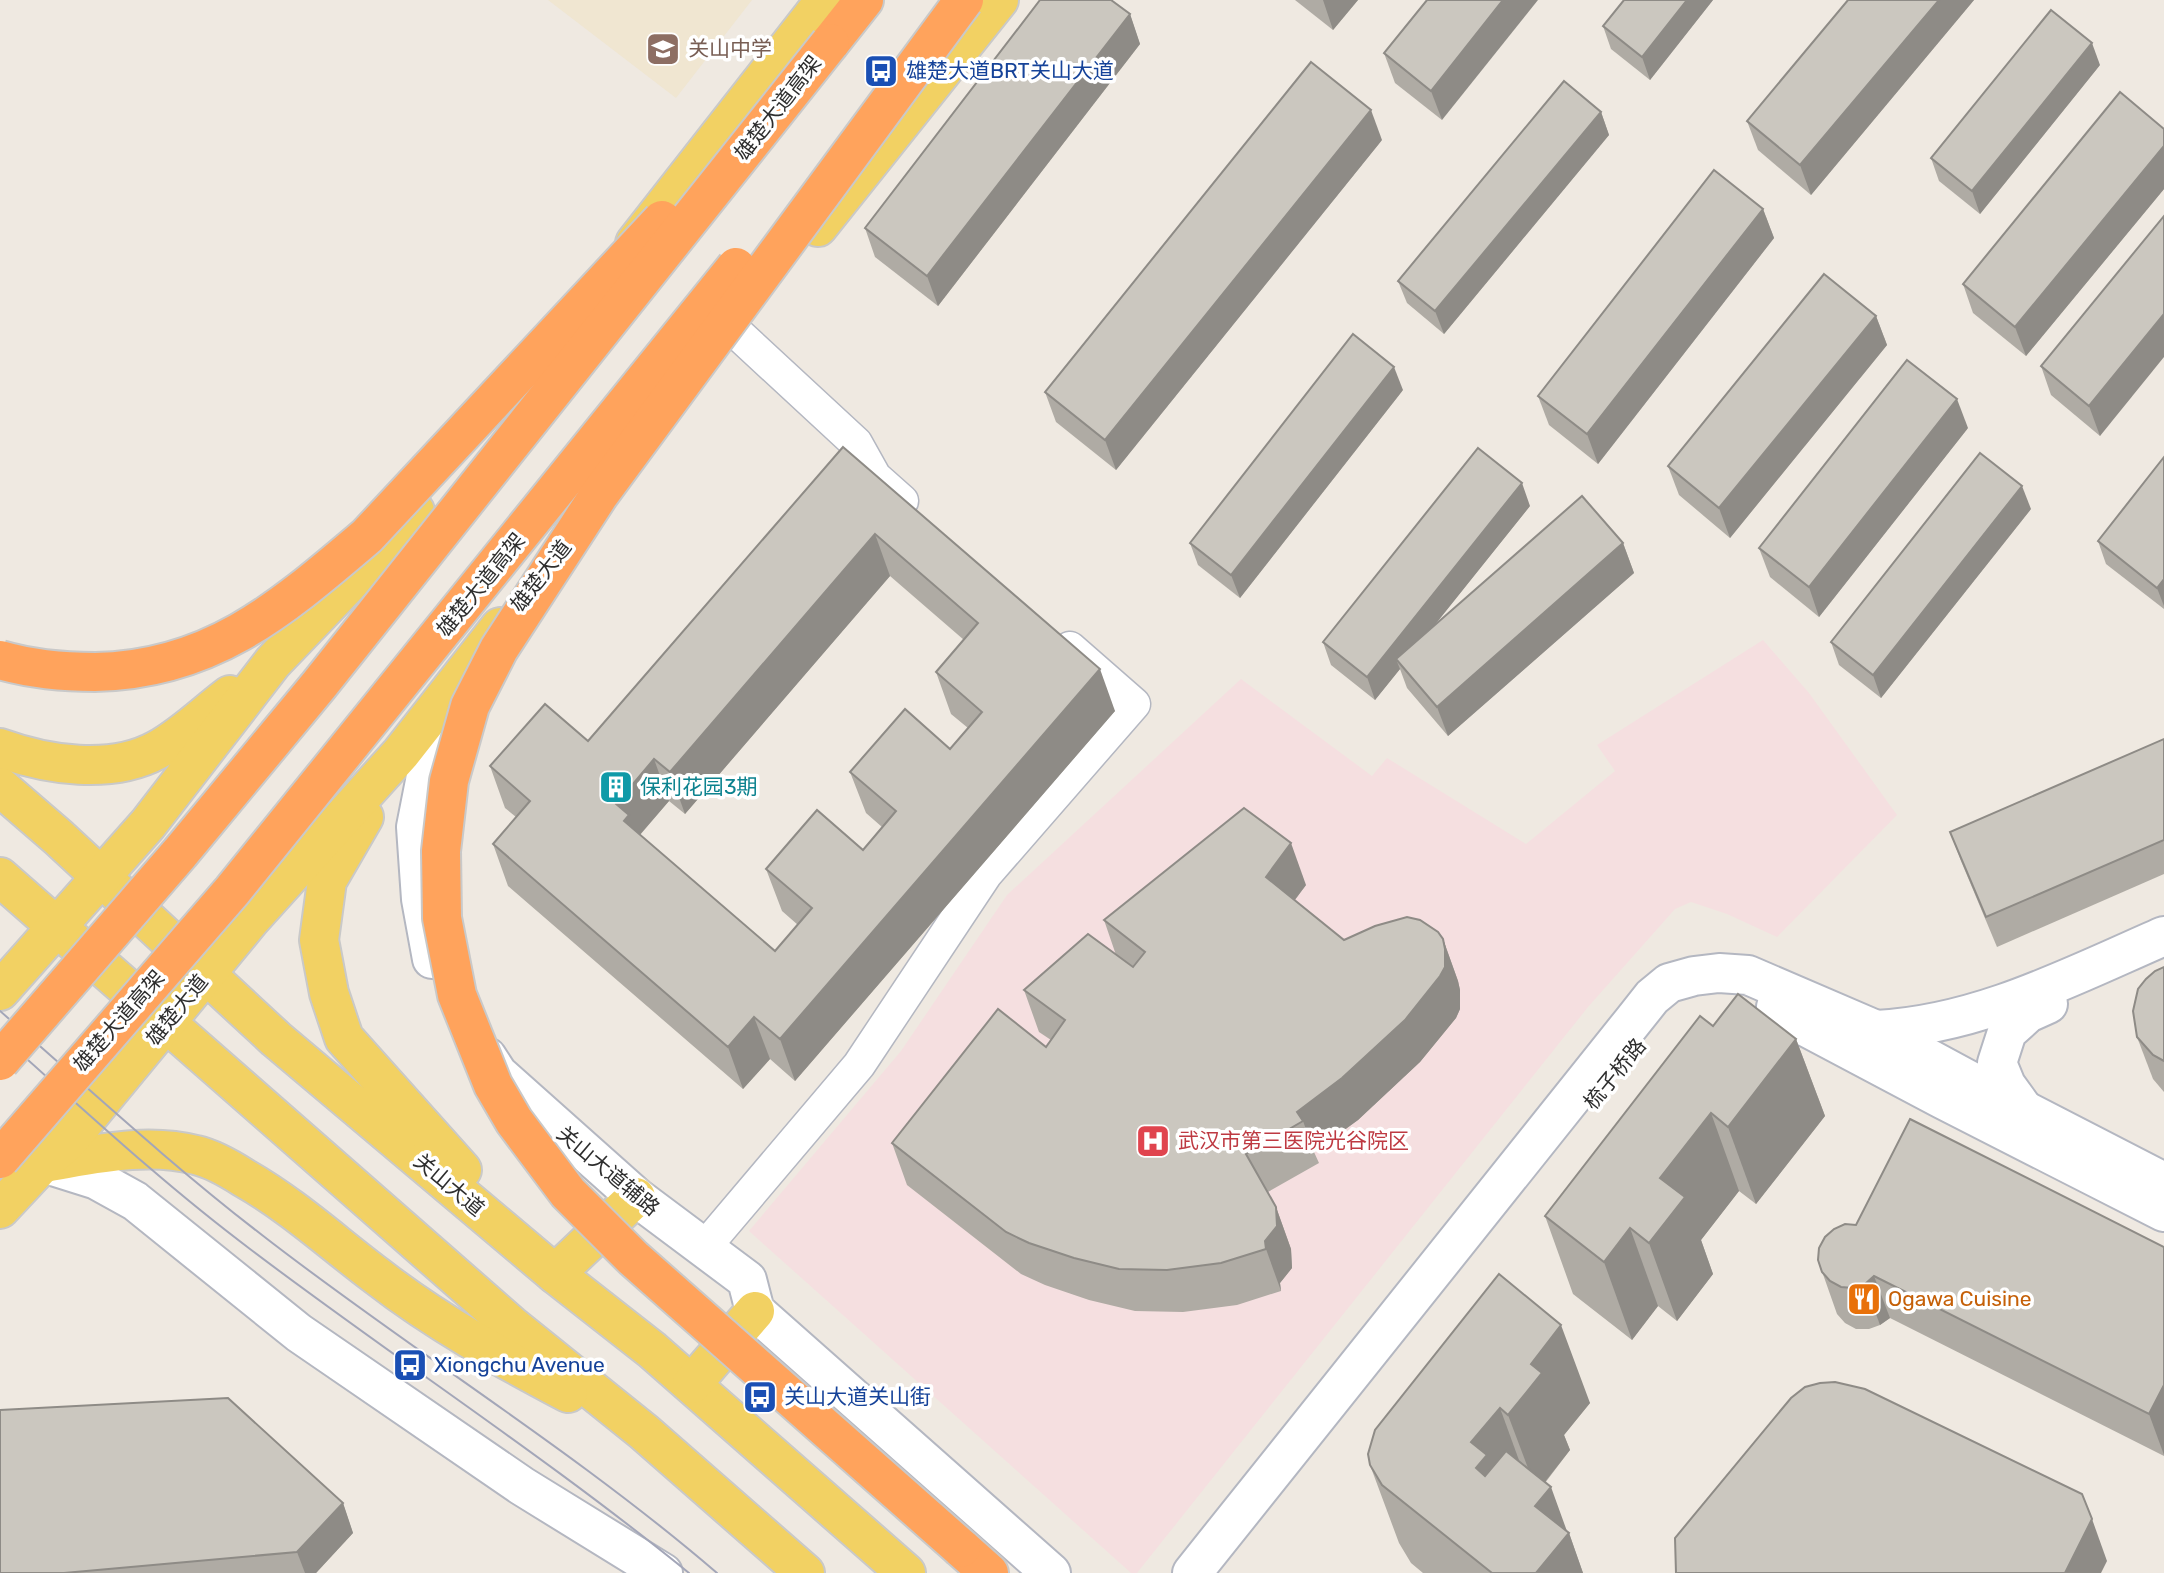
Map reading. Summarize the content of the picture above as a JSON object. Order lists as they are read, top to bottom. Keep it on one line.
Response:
{"streets":{"highway":["雄楚大道高架"],"main road":["雄楚大道","关山大道"],"street":["梳子桥路","关山大道辅路"]},"crossings":[["雄楚大道","关山大道辅路"],["雄楚大道","关山大道"]],"places":{"school or university":["关山中学"],"bus stop":["雄楚大道BRT关山大道","Xiongchu Avenue","关山大道关山街"],"building":["保利花园3期"],"hospital":["武汉市第三医院光谷院区"],"restaurant":["Ogawa Cuisine"]}}
